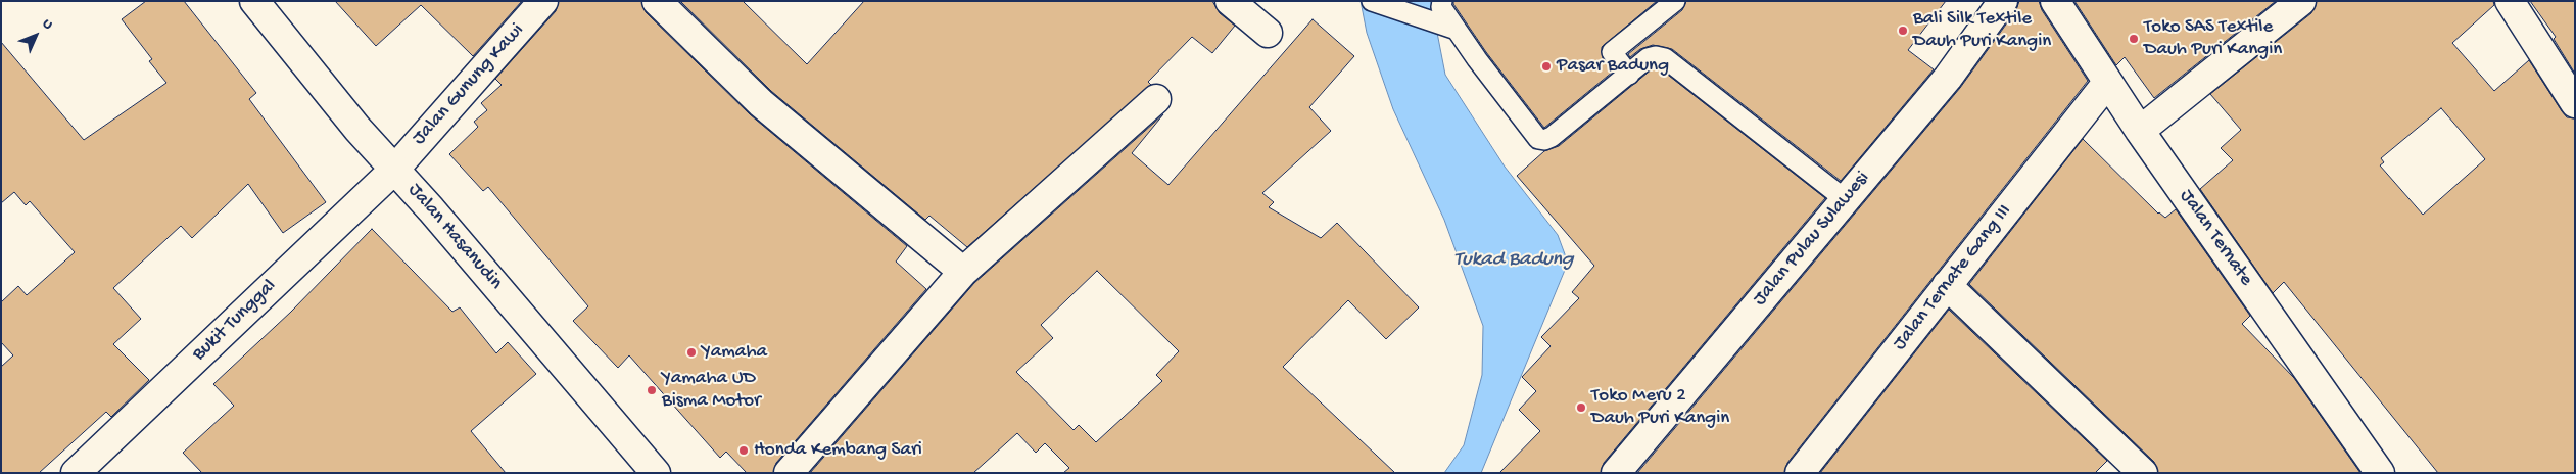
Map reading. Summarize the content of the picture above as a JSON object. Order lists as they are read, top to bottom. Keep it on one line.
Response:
{"streets":{"street":["Jalan Gunung Kawi","Jalan Hasanudin","Jalan Ternate","Jalan Pulau Sulawesi","Jalan Ternate Gang III","Bukit Tunggal"]},"crossings":[["Jalan Gunung Kawi","Jalan Hasanudin"],["Jalan Gunung Kawi","Bukit Tunggal"],["Jalan Hasanudin","Bukit Tunggal"],["Jalan Ternate","Jalan Ternate Gang III"]],"water":["Tukad Badung"],"places":["Bali Silk Textile Dauh Puri Kangin","Toko SAS Textile Dauh Puri Kangin","Pasar Badung","Yamaha","Yamaha UD Bisma Motor","Toko Meru 2 Dauh Puri Kangin","Honda Kembang Sari"],"north":"top right"}
